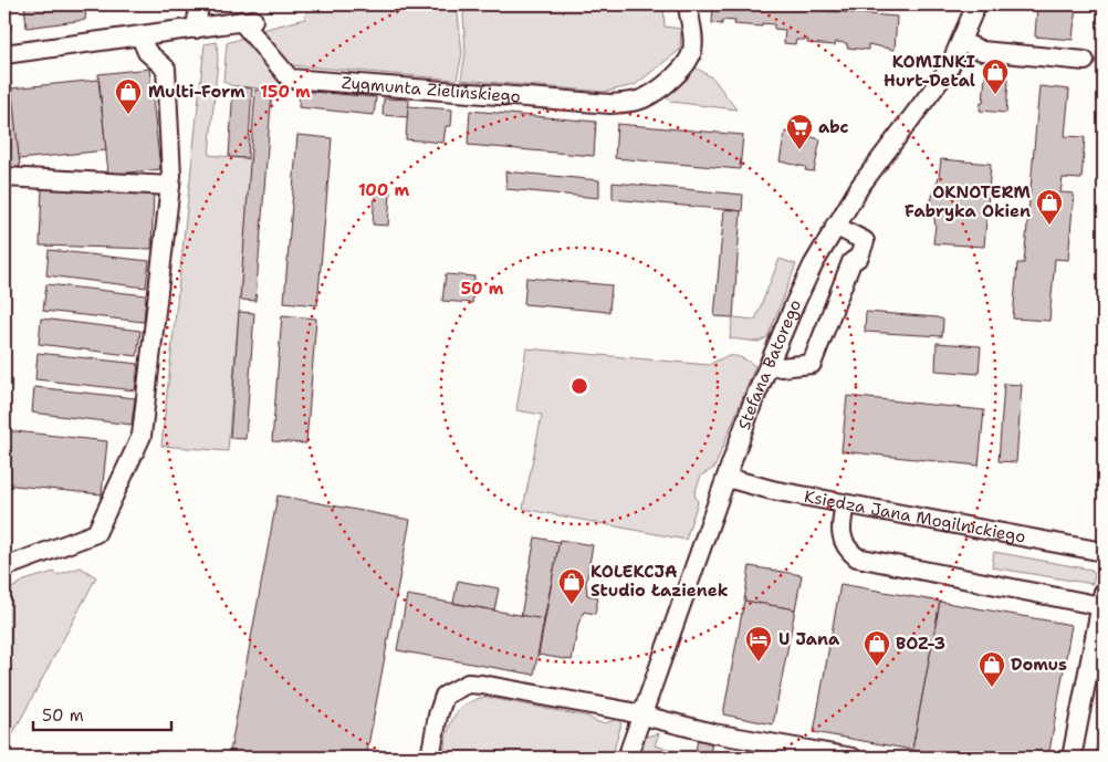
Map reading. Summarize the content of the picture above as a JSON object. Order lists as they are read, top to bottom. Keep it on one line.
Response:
{"streets":{"street":["Zygmunta Zielińskiego","Stefana Batorego","Księdza Jana Mogilnickiego"]},"crossings":[["Stefana Batorego","Księdza Jana Mogilnickiego"]],"places":{"shop":["KOMINKI Hurt-Detal","Multi-Form","OKNOTERM Fabryka Okien","KOLEKCJA Studio Łazienek","BOZ-3","Domus"],"supermarket":["abc"],"hotel":["U Jana"]},"scale_bar":"50 m","rings":["150 m","100 m","50 m"]}
